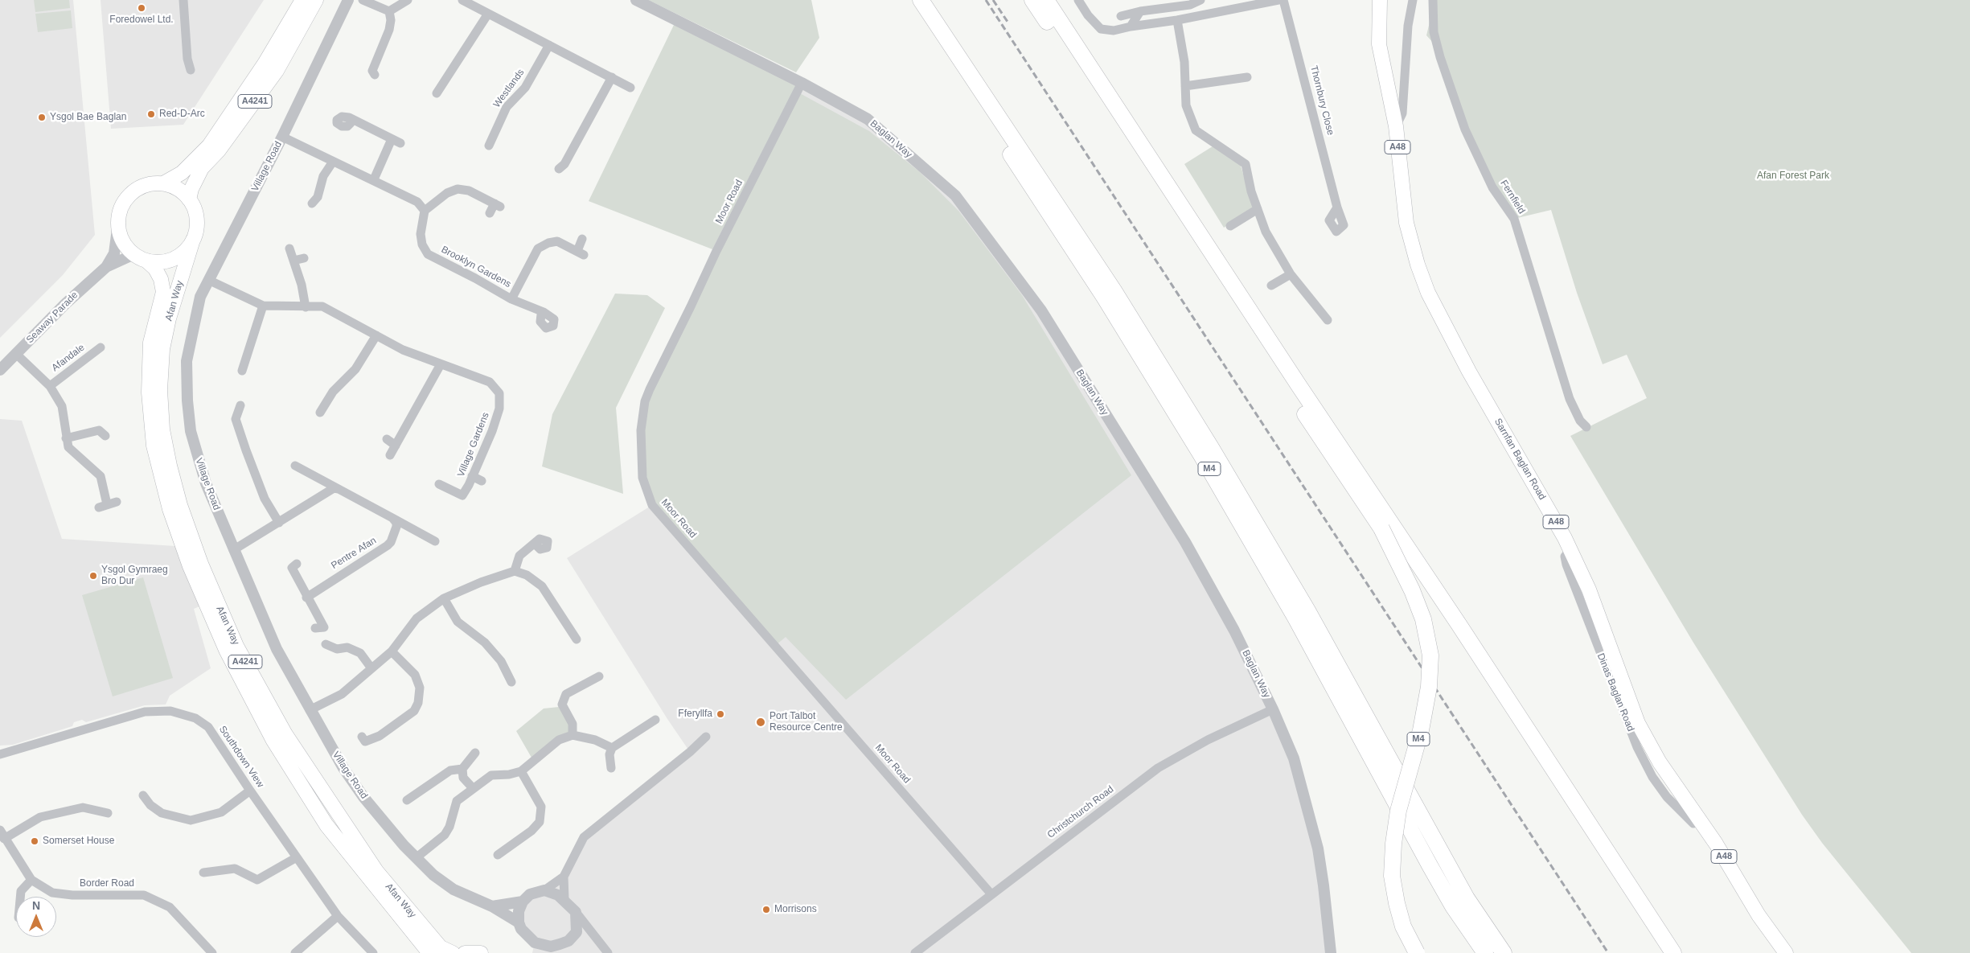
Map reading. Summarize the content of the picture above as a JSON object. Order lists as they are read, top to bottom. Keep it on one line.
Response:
{"streets":{"highway":["M4"],"main road":["A4241","A48","Afan Way","Sarnfan Baglan Road"],"street":["Westlands","Thornbury Close","Baglan Way","Village Road","Fernfield","Moor Road","Brooklyn Gardens","Seaway Parade","Afandale","Village Gardens","Pentre Afan","Dinas Baglan Road","Southdown View","Christchurch Road","Border Road"]},"crossings":[["A4241","Afan Way"],["A4241","Seaway Parade"],["Baglan Way","Moor Road"],["Baglan Way","Christchurch Road"],["A48","Sarnfan Baglan Road"],["Village Road","Village Gardens"],["Moor Road","Christchurch Road"],["Afan Way","Seaway Parade"],["Seaway Parade","Afandale"],["Sarnfan Baglan Road","Dinas Baglan Road"]],"parks":["Afan Forest Park"],"places":["Foredowel Ltd.","Red-D-Arc","Ysgol Bae Baglan","Ysgol Gymraeg Bro Dur","Fferyllfa","Port Talbot Resource Centre","Somerset House","Morrisons"],"north":"top"}
